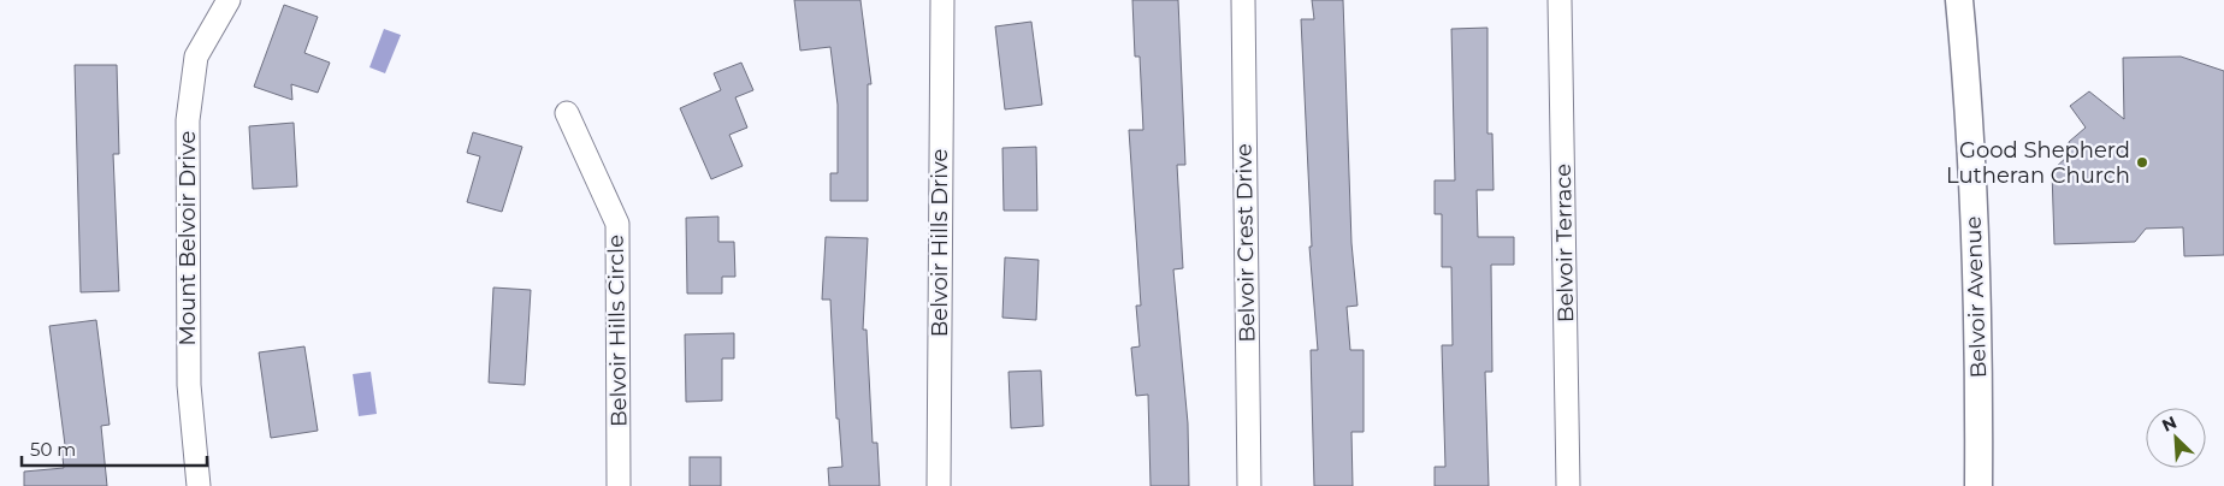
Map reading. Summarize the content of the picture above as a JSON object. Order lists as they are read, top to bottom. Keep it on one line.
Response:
{"streets":{"street":["Mount Belvoir Drive","Belvoir Hills Drive","Belvoir Crest Drive","Belvoir Terrace","Belvoir Avenue","Belvoir Hills Circle"]},"places":["Good Shepherd Lutheran Church"],"scale_bar":"50 m","north":"top left"}
